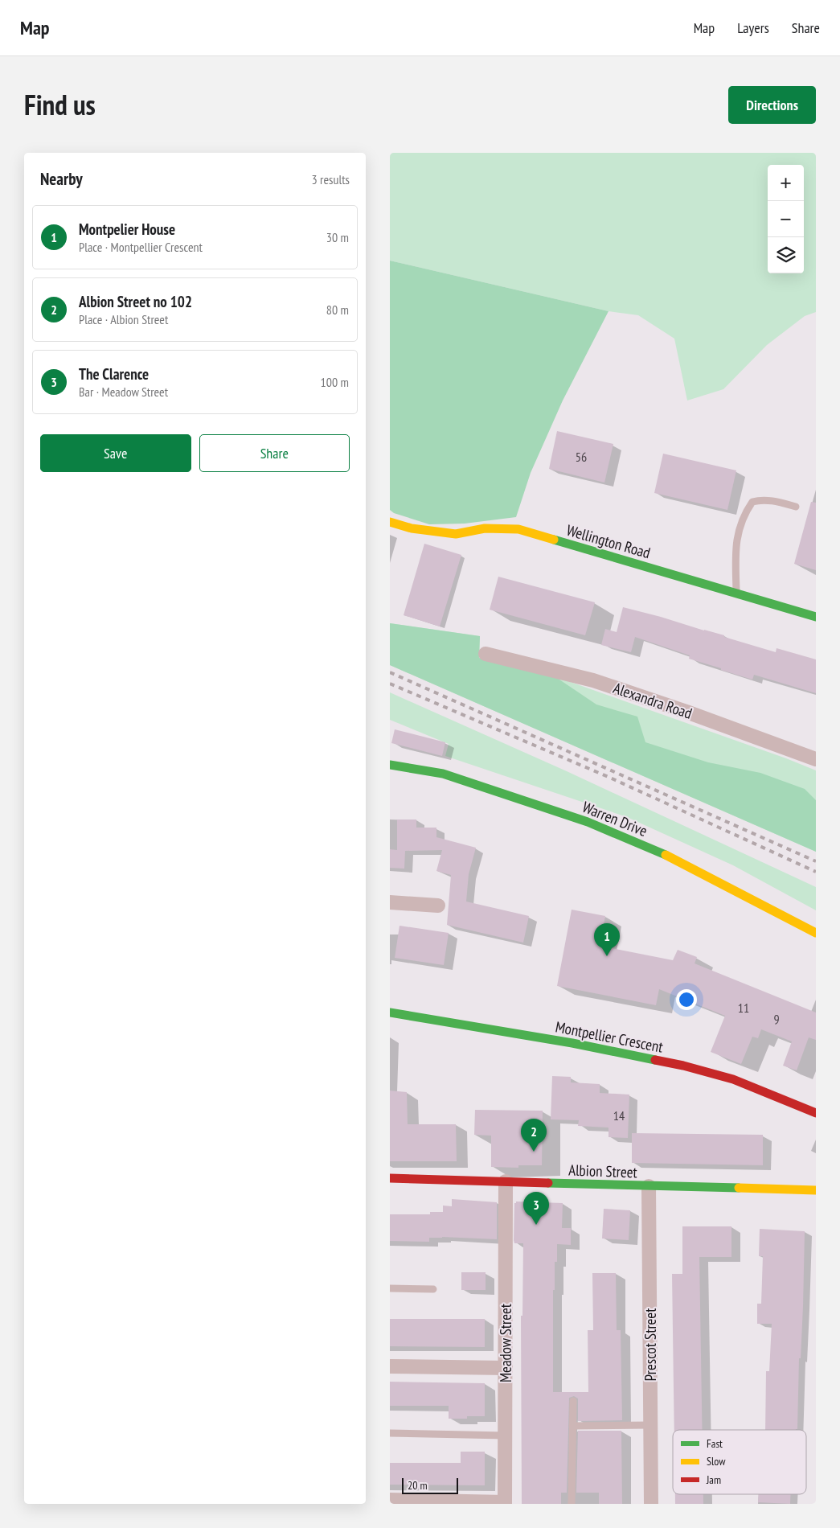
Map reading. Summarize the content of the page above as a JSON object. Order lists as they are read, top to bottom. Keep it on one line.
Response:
{"streets":{"street":["Wellington Road","Alexandra Road","Warren Drive","Montpellier Crescent","Albion Street","Meadow Street","Prescot Street"]},"crossings":[["Albion Street","Meadow Street"],["Albion Street","Prescot Street"]],"house_numbers":["56","11","9","14"],"legend":["Fast","Slow","Jam"],"scale_bar":"20 m","page":{"header":"Map","nav":["Map","Layers","Share"],"title":"Find us","buttons":["Directions",["Save","Share"]],"heading":["Nearby","3 results"],"map_buttons":["+","−"],"list":[{"mark":"1","name":"Montpelier House","note":"Place · Montpellier Crescent","value":"30 m"},{"mark":"2","name":"Albion Street no 102","note":"Place · Albion Street","value":"80 m"},{"mark":"3","name":"The Clarence","note":"Bar · Meadow Street","value":"100 m"}],"pins":["1","2","3"],"scale":"20 m"}}
